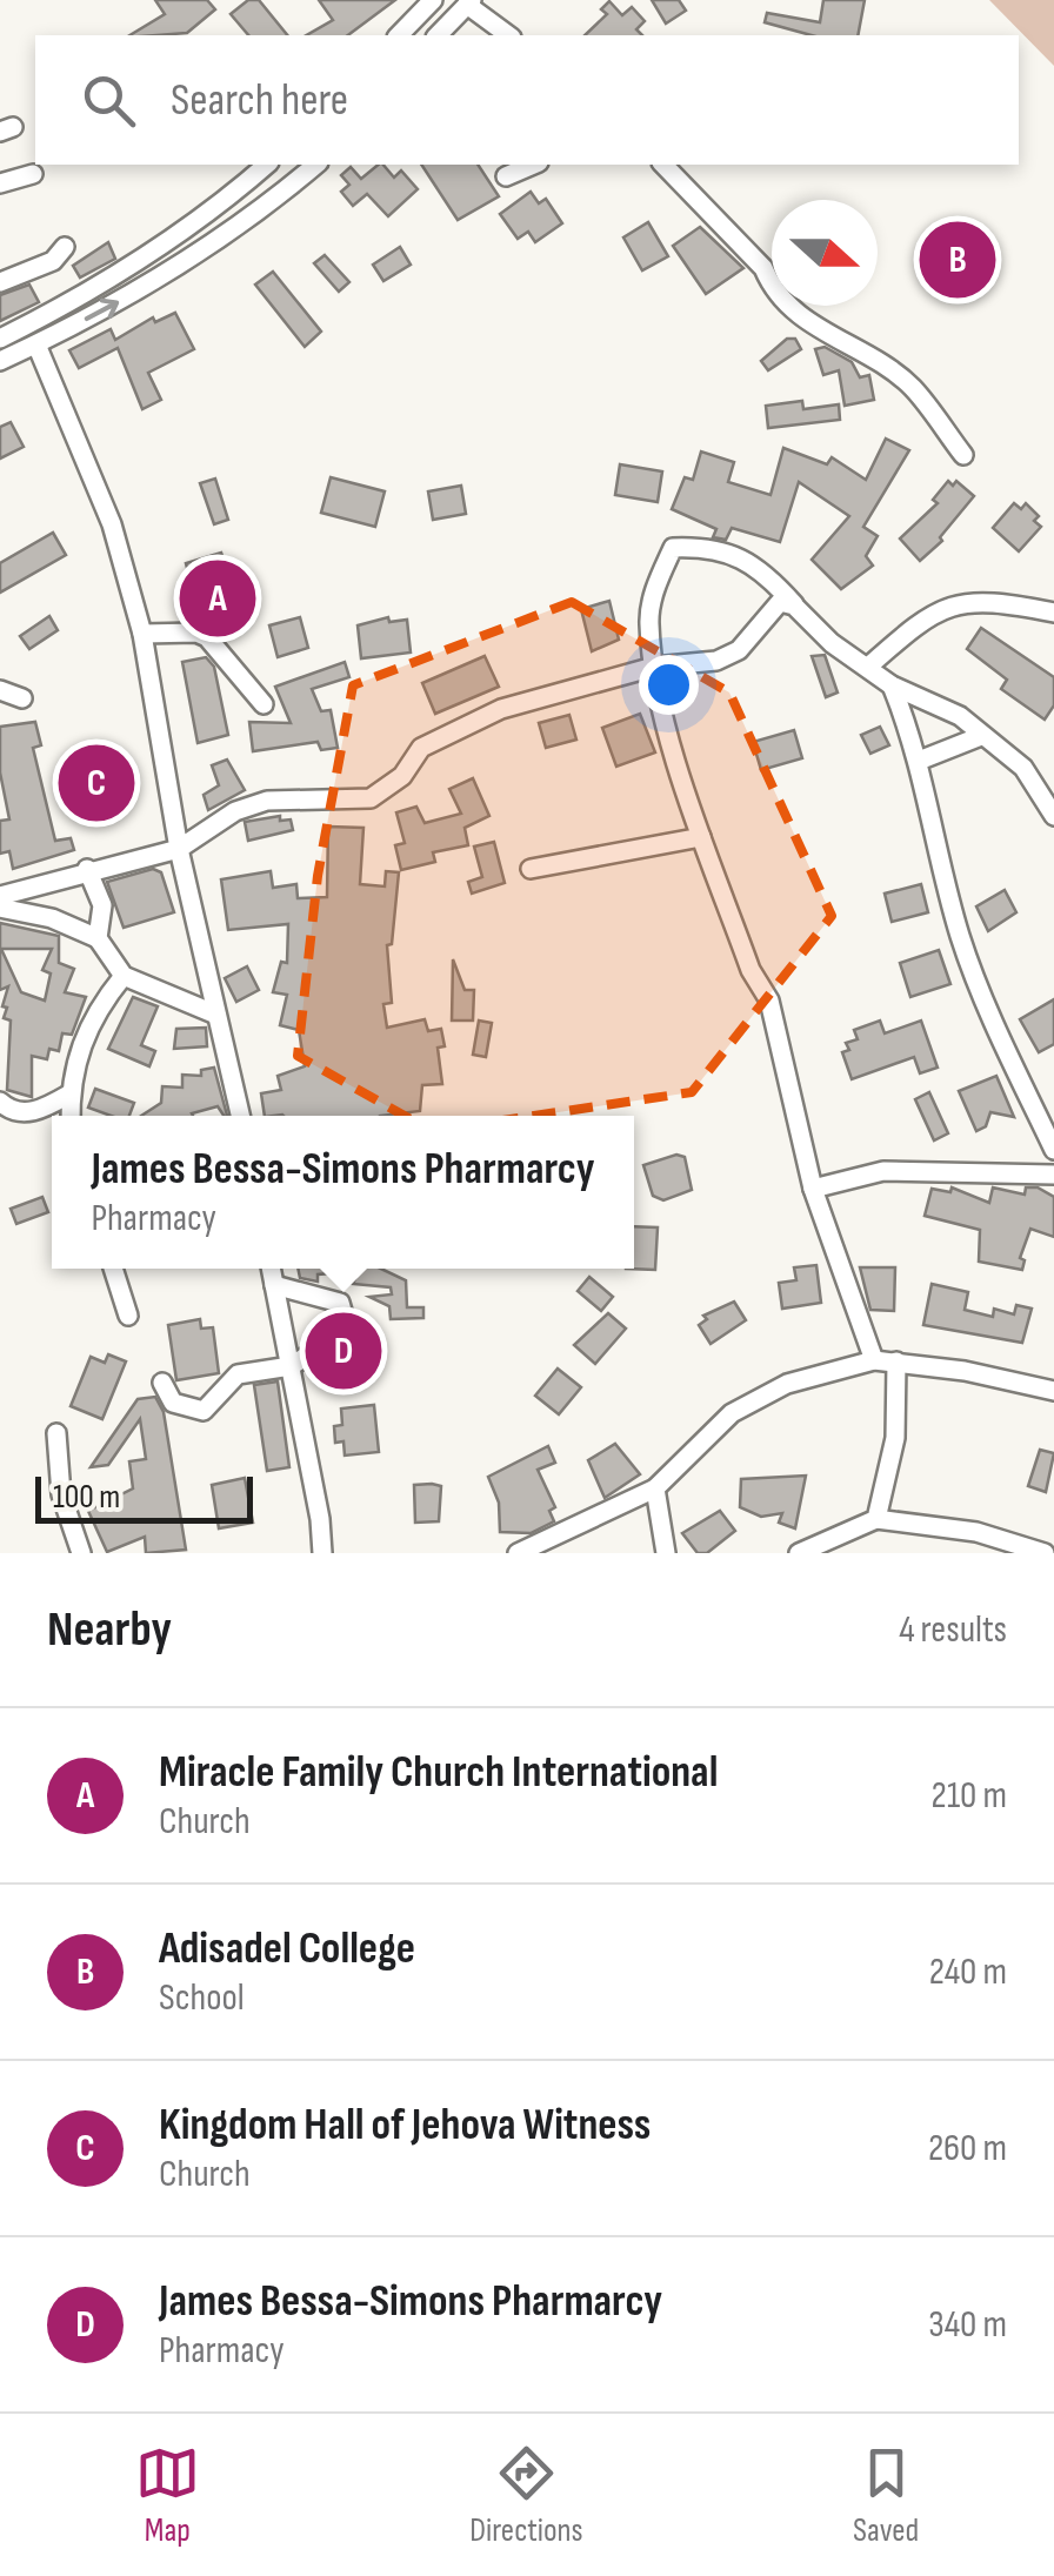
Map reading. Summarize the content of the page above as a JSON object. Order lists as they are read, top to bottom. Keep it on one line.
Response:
{"scale_bar":"100 m","north":"right","page":{"search":"Search here","pins":["B","A","C","D"],"popup":["James Bessa-Simons Pharmarcy","Pharmacy"],"scale":"100 m","heading":["Nearby","4 results"],"list":[{"mark":"A","name":"Miracle Family Church International","note":"Church","value":"210 m"},{"mark":"B","name":"Adisadel College","note":"School","value":"240 m"},{"mark":"C","name":"Kingdom Hall of Jehova Witness","note":"Church","value":"260 m"},{"mark":"D","name":"James Bessa-Simons Pharmarcy","note":"Pharmacy","value":"340 m"}],"nav":["Map","Directions","Saved"]}}
